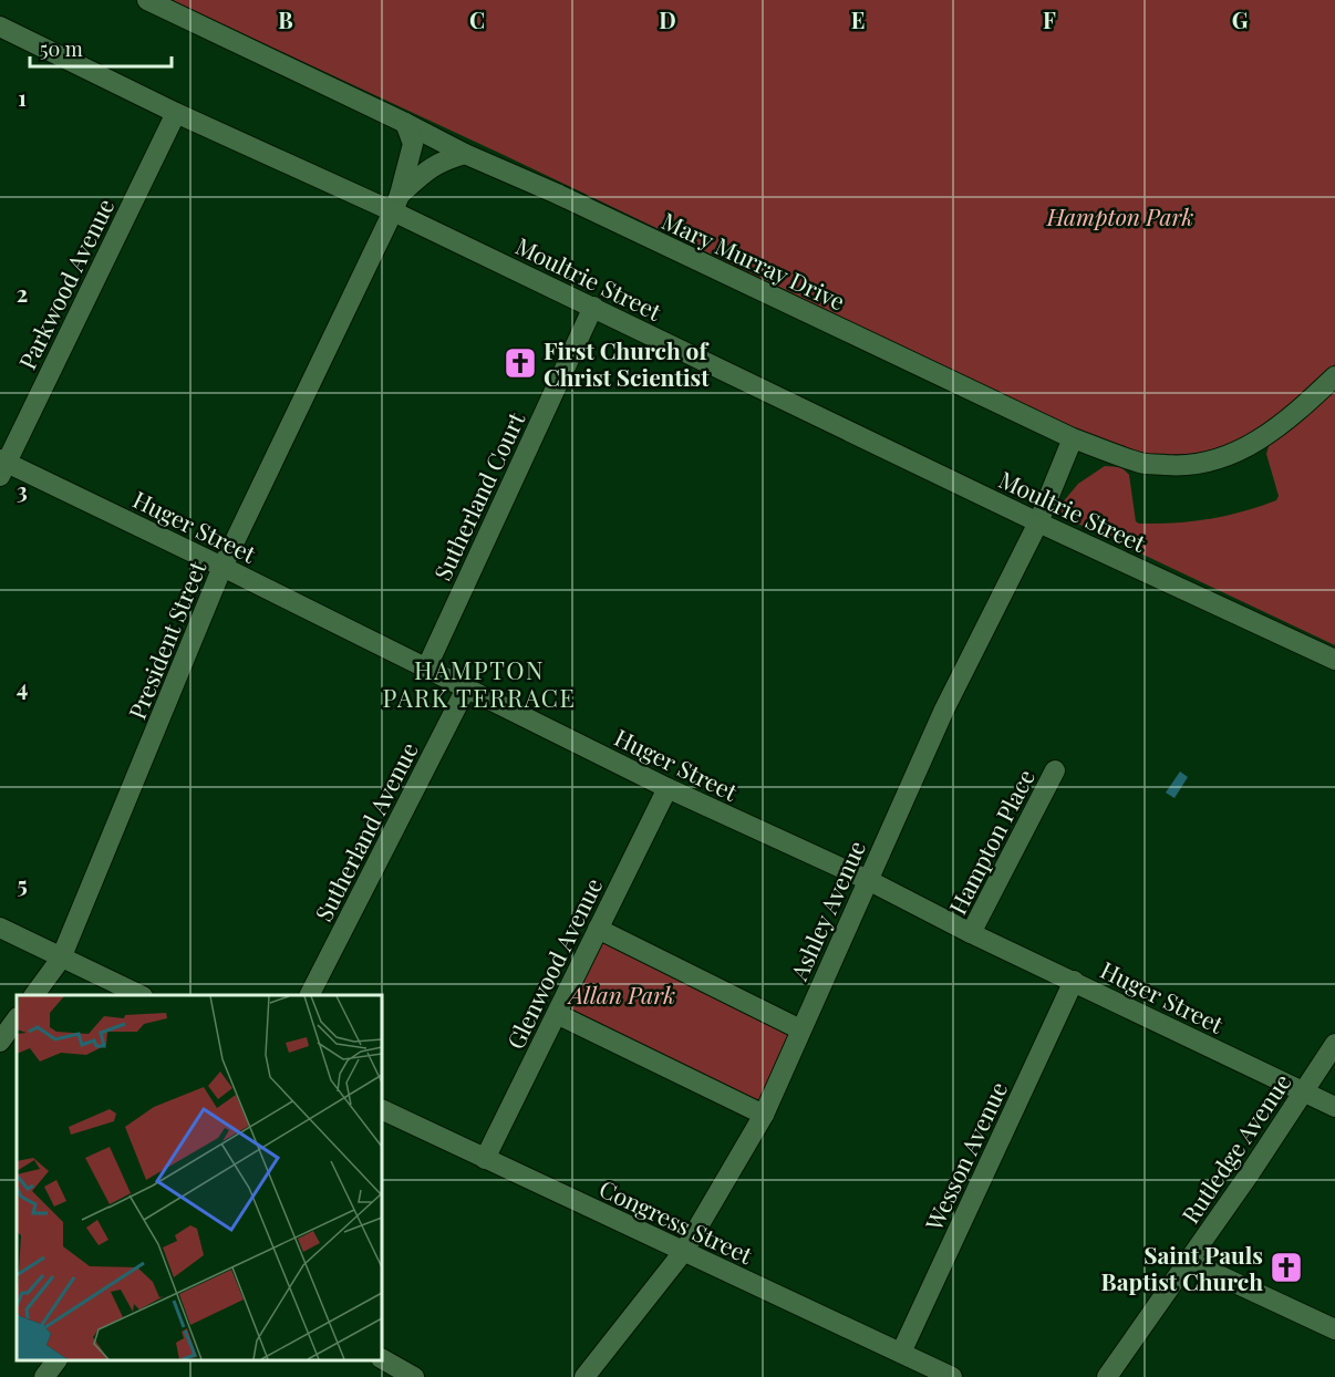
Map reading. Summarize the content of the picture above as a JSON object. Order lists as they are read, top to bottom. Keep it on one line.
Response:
{"streets":{"street":["Mary Murray Drive","Moultrie Street","Parkwood Avenue","Sutherland Court","Huger Street","President Street","Sutherland Avenue","Hampton Place","Ashley Avenue","Glenwood Avenue","Rutledge Avenue","Wesson Avenue","Congress Street"]},"crossings":[["Mary Murray Drive","President Street"],["Mary Murray Drive","Ashley Avenue"],["Moultrie Street","Parkwood Avenue"],["Moultrie Street","Sutherland Court"],["Moultrie Street","President Street"],["Moultrie Street","Ashley Avenue"],["Parkwood Avenue","Huger Street"],["Sutherland Court","Huger Street"],["Huger Street","President Street"],["Huger Street","Sutherland Avenue"],["Huger Street","Hampton Place"],["Huger Street","Ashley Avenue"],["Huger Street","Glenwood Avenue"],["Huger Street","Rutledge Avenue"],["Huger Street","Wesson Avenue"],["Ashley Avenue","Congress Street"],["Glenwood Avenue","Congress Street"],["Wesson Avenue","Congress Street"]],"districts":["HAMPTON PARK TERRACE"],"parks":["Hampton Park","Allan Park"],"places":{"church":["First Church of Christ Scientist","Saint Pauls Baptist Church"]},"scale_bar":"50 m","grid":{"columns":["B","C","D","E","F","G"],"rows":["1","2","3","4","5"]}}
